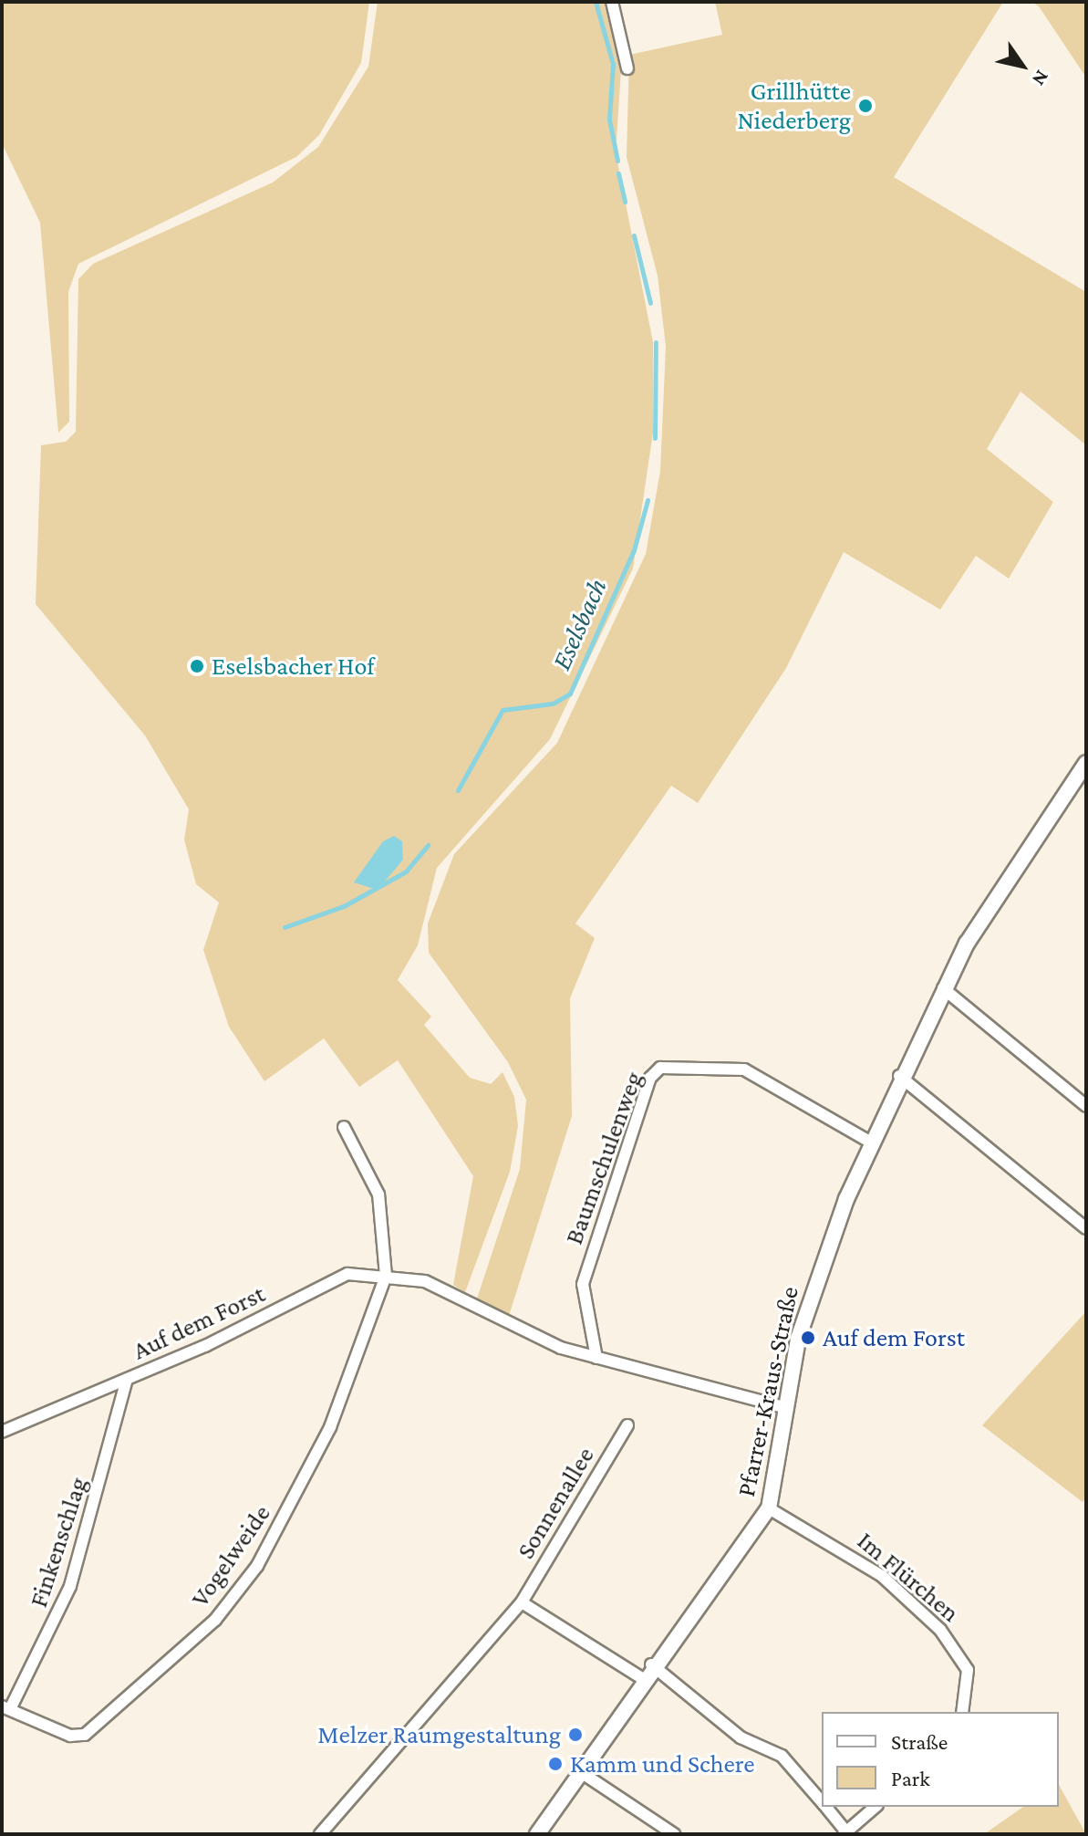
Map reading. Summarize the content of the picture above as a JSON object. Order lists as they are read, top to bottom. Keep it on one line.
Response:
{"streets":{"street":["Baumschulenweg","Auf dem Forst","Pfarrer-Kraus-Straße","Sonnenallee","Finkenschlag","Vogelweide","Im Flürchen"]},"crossings":[["Baumschulenweg","Auf dem Forst"],["Baumschulenweg","Pfarrer-Kraus-Straße"],["Auf dem Forst","Pfarrer-Kraus-Straße"],["Auf dem Forst","Finkenschlag"],["Auf dem Forst","Vogelweide"],["Pfarrer-Kraus-Straße","Im Flürchen"],["Finkenschlag","Vogelweide"]],"water":["Eselsbach"],"places":["Grillhütte Niederberg","Eselsbacher Hof","Auf dem Forst","Melzer Raumgestaltung","Kamm und Schere"],"legend":["Straße","Park"],"north":"bottom right"}
